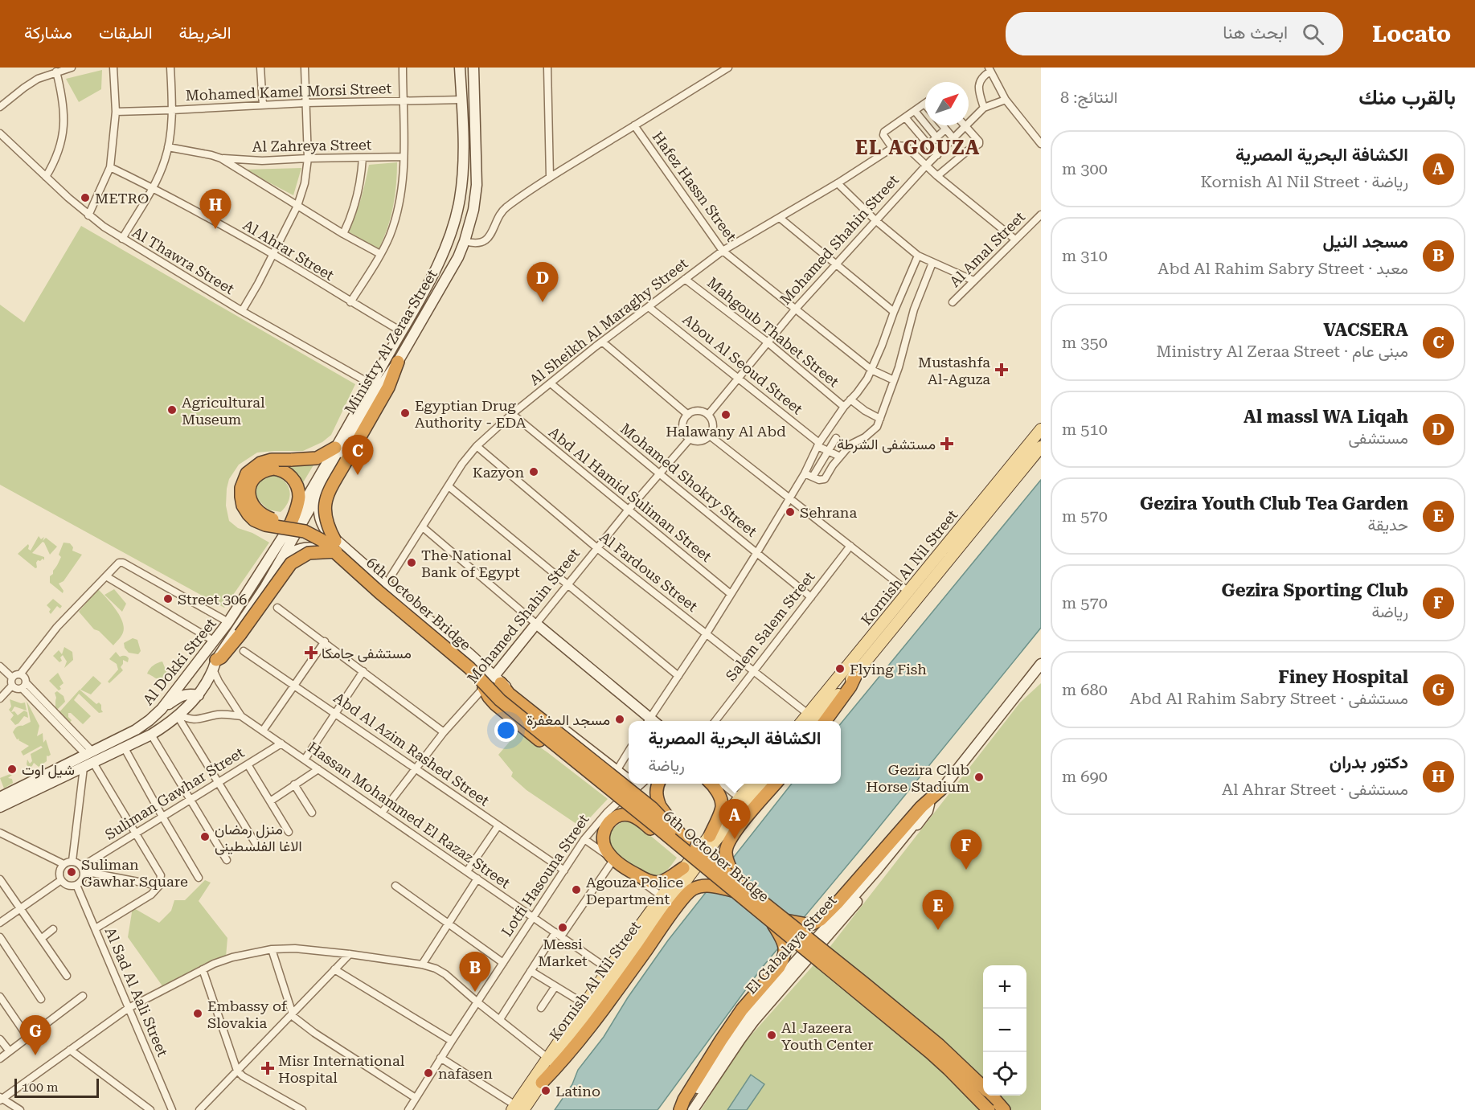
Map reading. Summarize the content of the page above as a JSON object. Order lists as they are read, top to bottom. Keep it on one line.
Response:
{"streets":{"highway":["6th October Bridge"],"main road":["Kornish Al Nil Street"],"street":["Mohamed Kamel Morsi Street","Al Zahreya Street","Hafez Hassn Street","Mohamed Shahin Street","Al Amal Street","Al Ahrar Street","Al Thawra Street","Al Sheikh Al Maraghy Street","Mahgoub Thabet Street","Ministry Al Zeraa Street","Abou Al Seoud Street","Mohamed Shokry Street","Abd Al Hamid Suliman Street","Al Fardous Street","Salem Salem Street","Al Dokki Street","Abd Al Azim Rashed Street","Suliman Gawhar Street","Hassan Mohammed El Razaz Street","Lotfi Hasouna Street","El Gabalaya Street","Al Sad Al Aali Street"]},"crossings":[["Mohamed Kamel Morsi Street","Ministry Al Zeraa Street"],["Hafez Hassn Street","Mohamed Shahin Street"],["Hafez Hassn Street","Al Sheikh Al Maraghy Street"],["Mohamed Shahin Street","Al Sheikh Al Maraghy Street"],["Mohamed Shahin Street","Mahgoub Thabet Street"],["Mohamed Shahin Street","Abou Al Seoud Street"],["Mohamed Shahin Street","Mohamed Shokry Street"],["Mohamed Shahin Street","Abd Al Hamid Suliman Street"],["Mohamed Shahin Street","Al Fardous Street"],["Mohamed Shahin Street","Abd Al Azim Rashed Street"],["Mohamed Shahin Street","Hassan Mohammed El Razaz Street"],["Al Ahrar Street","Ministry Al Zeraa Street"],["Al Thawra Street","Ministry Al Zeraa Street"],["Al Sheikh Al Maraghy Street","Mahgoub Thabet Street"],["Al Sheikh Al Maraghy Street","Abou Al Seoud Street"],["Al Sheikh Al Maraghy Street","Mohamed Shokry Street"],["Al Sheikh Al Maraghy Street","Abd Al Hamid Suliman Street"],["Al Sheikh Al Maraghy Street","Al Fardous Street"],["Ministry Al Zeraa Street","Al Dokki Street"],["Mohamed Shokry Street","Salem Salem Street"],["Kornish Al Nil Street","Al Fardous Street"],["Kornish Al Nil Street","Hassan Mohammed El Razaz Street"],["Al Fardous Street","Salem Salem Street"],["Al Dokki Street","Hassan Mohammed El Razaz Street"],["Abd Al Azim Rashed Street","Lotfi Hasouna Street"],["Suliman Gawhar Street","Hassan Mohammed El Razaz Street"],["Suliman Gawhar Street","Al Sad Al Aali Street"],["Hassan Mohammed El Razaz Street","Lotfi Hasouna Street"]],"districts":["EL AGOUZA"],"places":{"other":["METRO","Agricultural Museum","Egyptian Drug Authority - EDA","Halawany Al Abd","Kazyon","Sehrana","The National Bank of Egypt","Street 306","Flying Fish","مسجد المغفرة","شيل اوت","Gezira Club Horse Stadium","منزل رمضان الاغا الفلسطينى","Suliman Gawhar Square","Agouza Police Department","Messi Market","Embassy of Slovakia","Al Jazeera Youth Center","nafasen","Latino"],"health":["Mustashfa Al-Aguza","مستشفى الشرطة","مستشفى جامكا","Misr International Hospital"]},"scale_bar":"100 m","north":"top right","page":{"header":"Locato","search":"ابحث هنا","nav":["الخريطة","الطبقات","مشاركة"],"heading":["بالقرب منك","النتائج: 8"],"list":[{"mark":"A","name":"الكشافة البحرية المصرية","note":"رياضة · Kornish Al Nil Street","value":"300 m"},{"mark":"B","name":"مسجد النيل","note":"معبد · Abd Al Rahim Sabry Street","value":"310 m"},{"mark":"C","name":"VACSERA","note":"مبنى عام · Ministry Al Zeraa Street","value":"350 m"},{"mark":"D","name":"Al massl WA Liqah","note":"مستشفى","value":"510 m"},{"mark":"E","name":"Gezira Youth Club Tea Garden","note":"حديقة","value":"570 m"},{"mark":"F","name":"Gezira Sporting Club","note":"رياضة","value":"570 m"},{"mark":"G","name":"Finey Hospital","note":"مستشفى · Abd Al Rahim Sabry Street","value":"680 m"},{"mark":"H","name":"دكتور بدران","note":"مستشفى · Al Ahrar Street","value":"690 m"}],"pins":["H","D","C","A","F","E","B","G"],"popup":["الكشافة البحرية المصرية","رياضة"],"map_buttons":["+","−"],"scale":"100 m"}}
